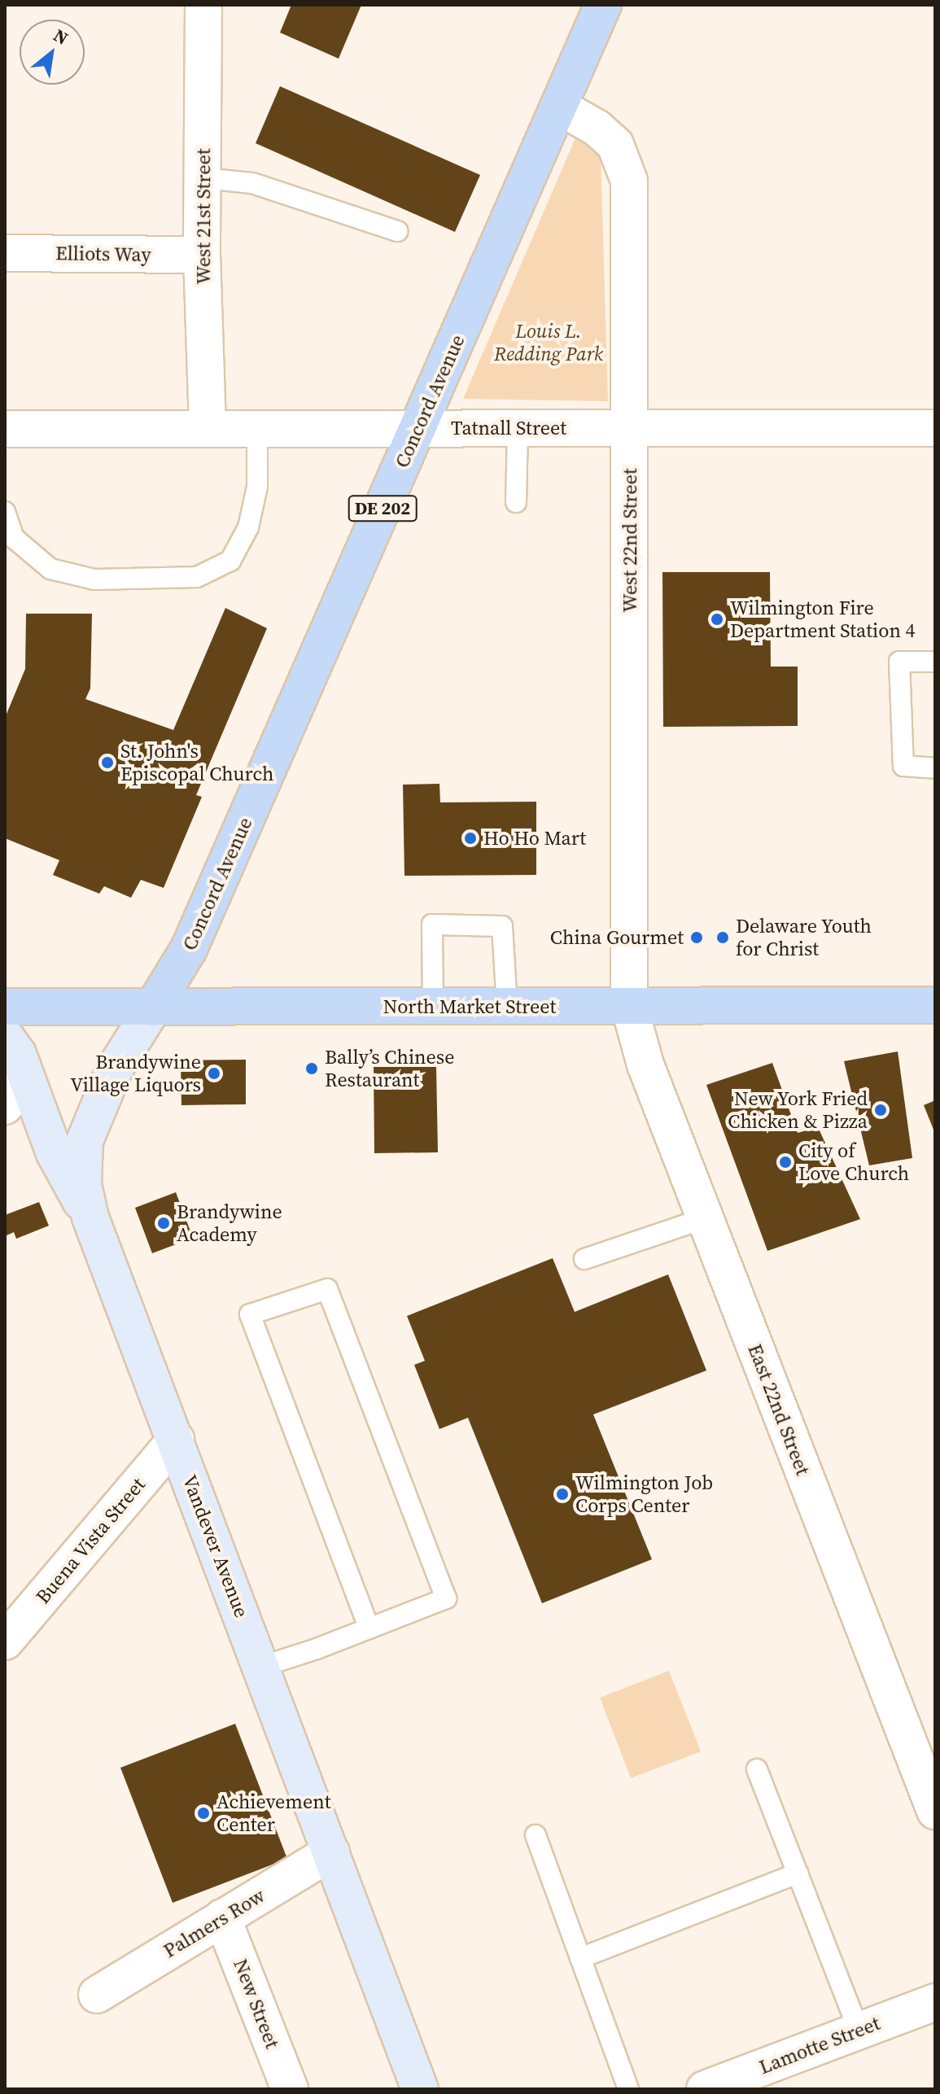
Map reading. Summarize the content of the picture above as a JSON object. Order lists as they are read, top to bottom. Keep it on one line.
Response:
{"streets":{"main road":["Concord Avenue","DE 202","North Market Street"],"street":["West 21st Street","Elliots Way","Tatnall Street","West 22nd Street","East 22nd Street","Buena Vista Street","Vandever Avenue","Palmers Row","New Street","Lamotte Street"]},"crossings":[["West 21st Street","Elliots Way"],["West 21st Street","Tatnall Street"],["Concord Avenue","Tatnall Street"],["Concord Avenue","West 22nd Street"],["Concord Avenue","North Market Street"],["Concord Avenue","Vandever Avenue"],["Tatnall Street","West 22nd Street"],["West 22nd Street","North Market Street"],["West 22nd Street","East 22nd Street"],["North Market Street","East 22nd Street"],["North Market Street","Vandever Avenue"],["Buena Vista Street","Vandever Avenue"],["Vandever Avenue","Palmers Row"],["Palmers Row","New Street"]],"parks":["Louis L. Redding Park"],"places":["Wilmington Fire Department Station 4","St. John's Episcopal Church","Ho Ho Mart","China Gourmet","Delaware Youth for Christ","Bally’s Chinese Restaurant","Brandywine Village Liquors","New York Fried Chicken & Pizza","City of Love Church","Brandywine Academy","Wilmington Job Corps Center","Achievement Center"],"north":"top right"}
